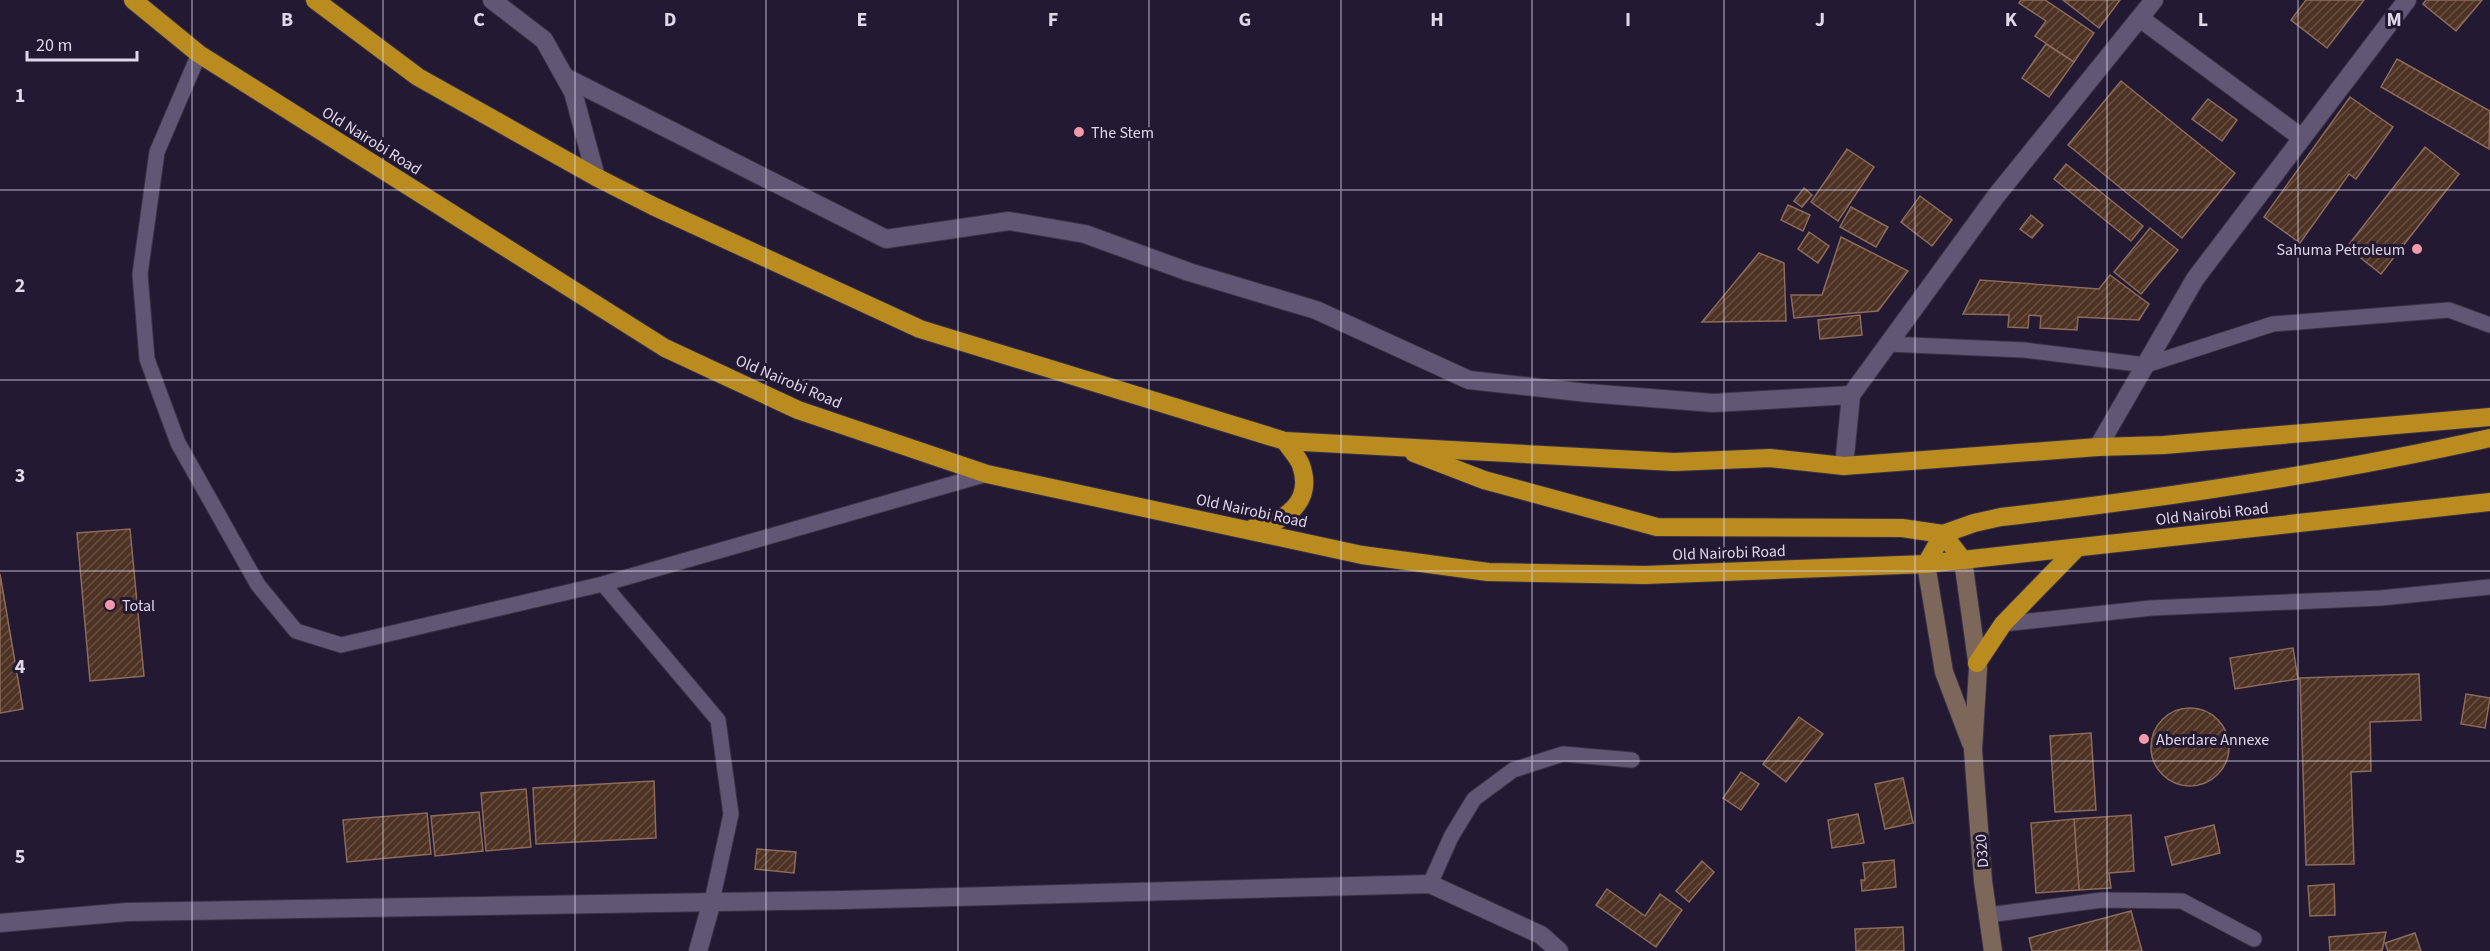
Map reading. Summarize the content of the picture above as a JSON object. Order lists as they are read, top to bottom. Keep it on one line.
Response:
{"streets":{"highway":["Old Nairobi Road"],"street":["D320"]},"crossings":[["Old Nairobi Road","D320"]],"places":["The Stem","Sahuma Petroleum","Total","Aberdare Annexe"],"scale_bar":"20 m","grid":{"columns":["B","C","D","E","F","G","H","I","J","K","L","M"],"rows":["1","2","3","4","5"]}}
